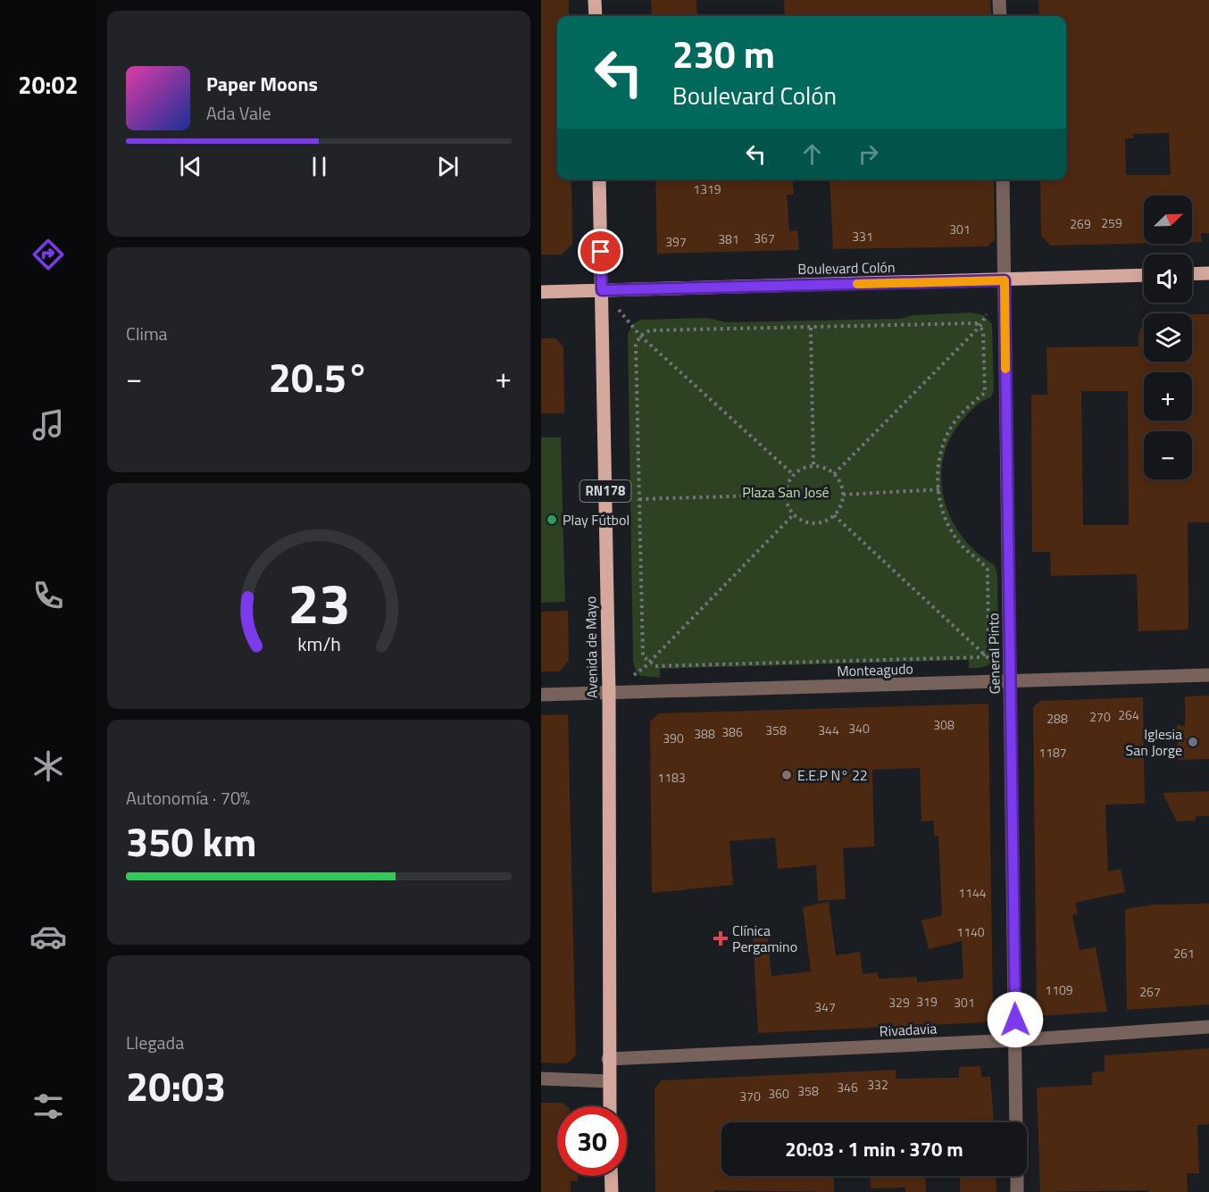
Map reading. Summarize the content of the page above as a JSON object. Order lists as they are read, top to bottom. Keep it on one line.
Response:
{"streets":{"main road":["Boulevard Colón","RN178","Avenida de Mayo"],"street":["General Pinto","Monteagudo","Rivadavia"]},"crossings":[["Boulevard Colón","Avenida de Mayo"],["Boulevard Colón","General Pinto"],["Avenida de Mayo","Monteagudo"],["Avenida de Mayo","Rivadavia"],["General Pinto","Monteagudo"],["General Pinto","Rivadavia"]],"parks":["Plaza San José"],"places":{"other":["Play Fútbol","Iglesia San Jorge","E.E.P N° 22"],"health":["Clínica Pergamino"]},"house_numbers":["1319","259","269","301","331","367","381","397","264","270","288","308","340","358","344","386","388","390","1187","1183","1144","1140","261","1109","267","319","329","301","347","332","346","358","360","370"],"north":"top right","page":{"tabs":"20:02","turn":["230 m","Boulevard Colón"],"song":["Paper Moons","Ada Vale"],"map_buttons":["+","−"],"tile":["Clima",["Autonomía · 70%","350 km"],["Llegada","20:03"]],"heat":["−","20.5°","+"],"limit":"30","trip":"20:03 · 1 min · 370 m","gauge":["23","km/h"]}}
